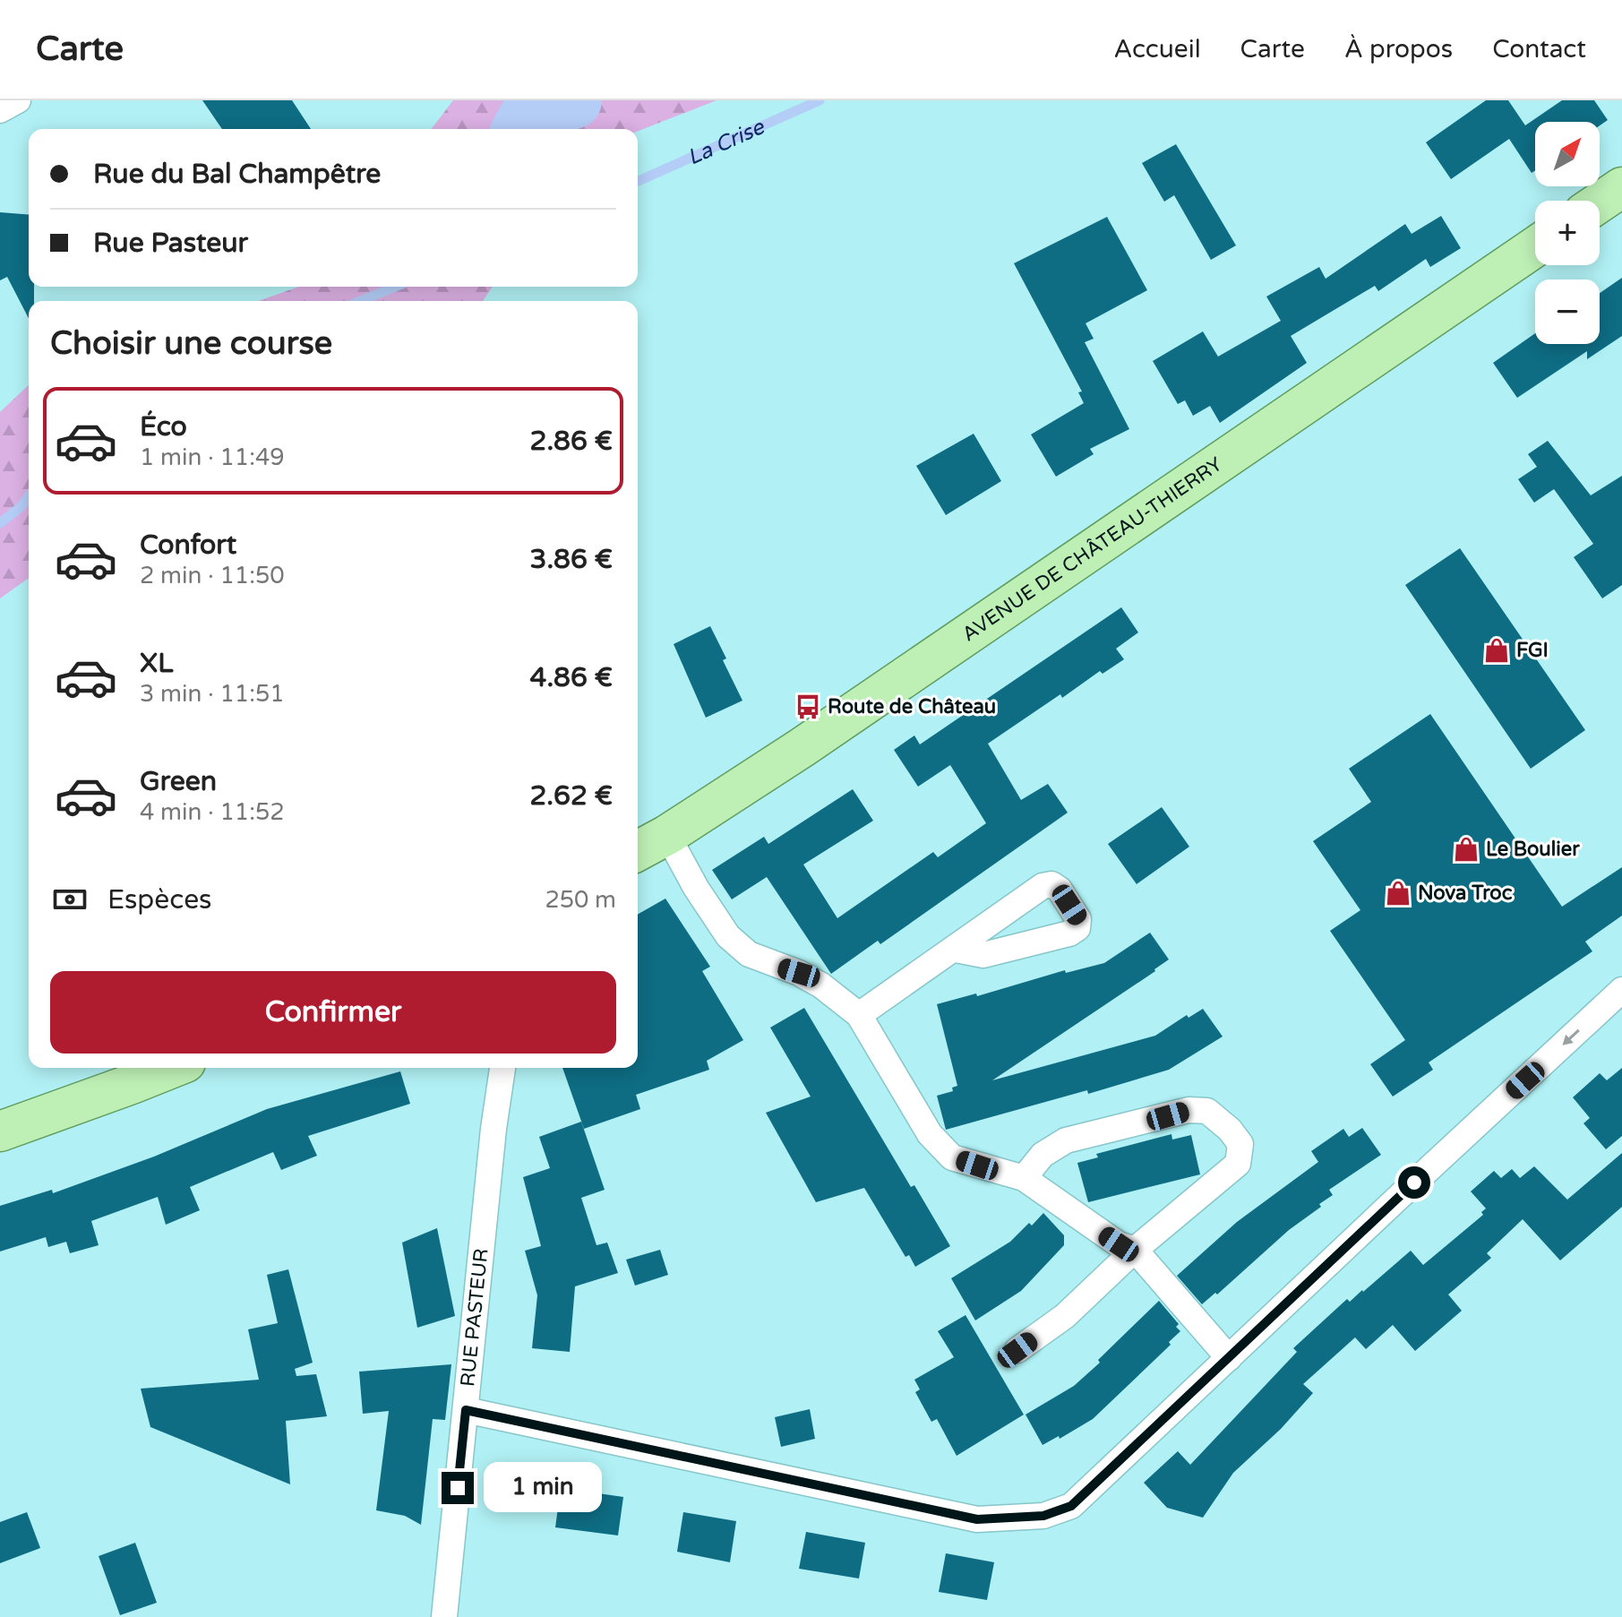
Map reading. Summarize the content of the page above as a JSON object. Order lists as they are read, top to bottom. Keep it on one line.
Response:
{"streets":{"main road":["AVENUE DE CHÂTEAU-THIERRY"],"street":["RUE PASTEUR"]},"water":["La Crise"],"places":{"shop":["FGI","Le Boulier","Nova Troc"],"bus stop":["Route de Château"]},"north":"top right","page":{"header":"Carte","nav":["Accueil","Carte","À propos","Contact"],"map_buttons":["+","−"],"banner":["Rue du Bal Champêtre","Rue Pasteur"],"heading":"Choisir une course","list":[{"name":"Éco","note":"1 min · 11:49","value":"2.86 €"},{"name":"Confort","note":"2 min · 11:50","value":"3.86 €"},{"name":"XL","note":"3 min · 11:51","value":"4.86 €"},{"name":"Green","note":"4 min · 11:52","value":"2.62 €"}],"pay":["Espèces","250 m"],"buttons":"Confirmer","bubble":"1 min"}}
